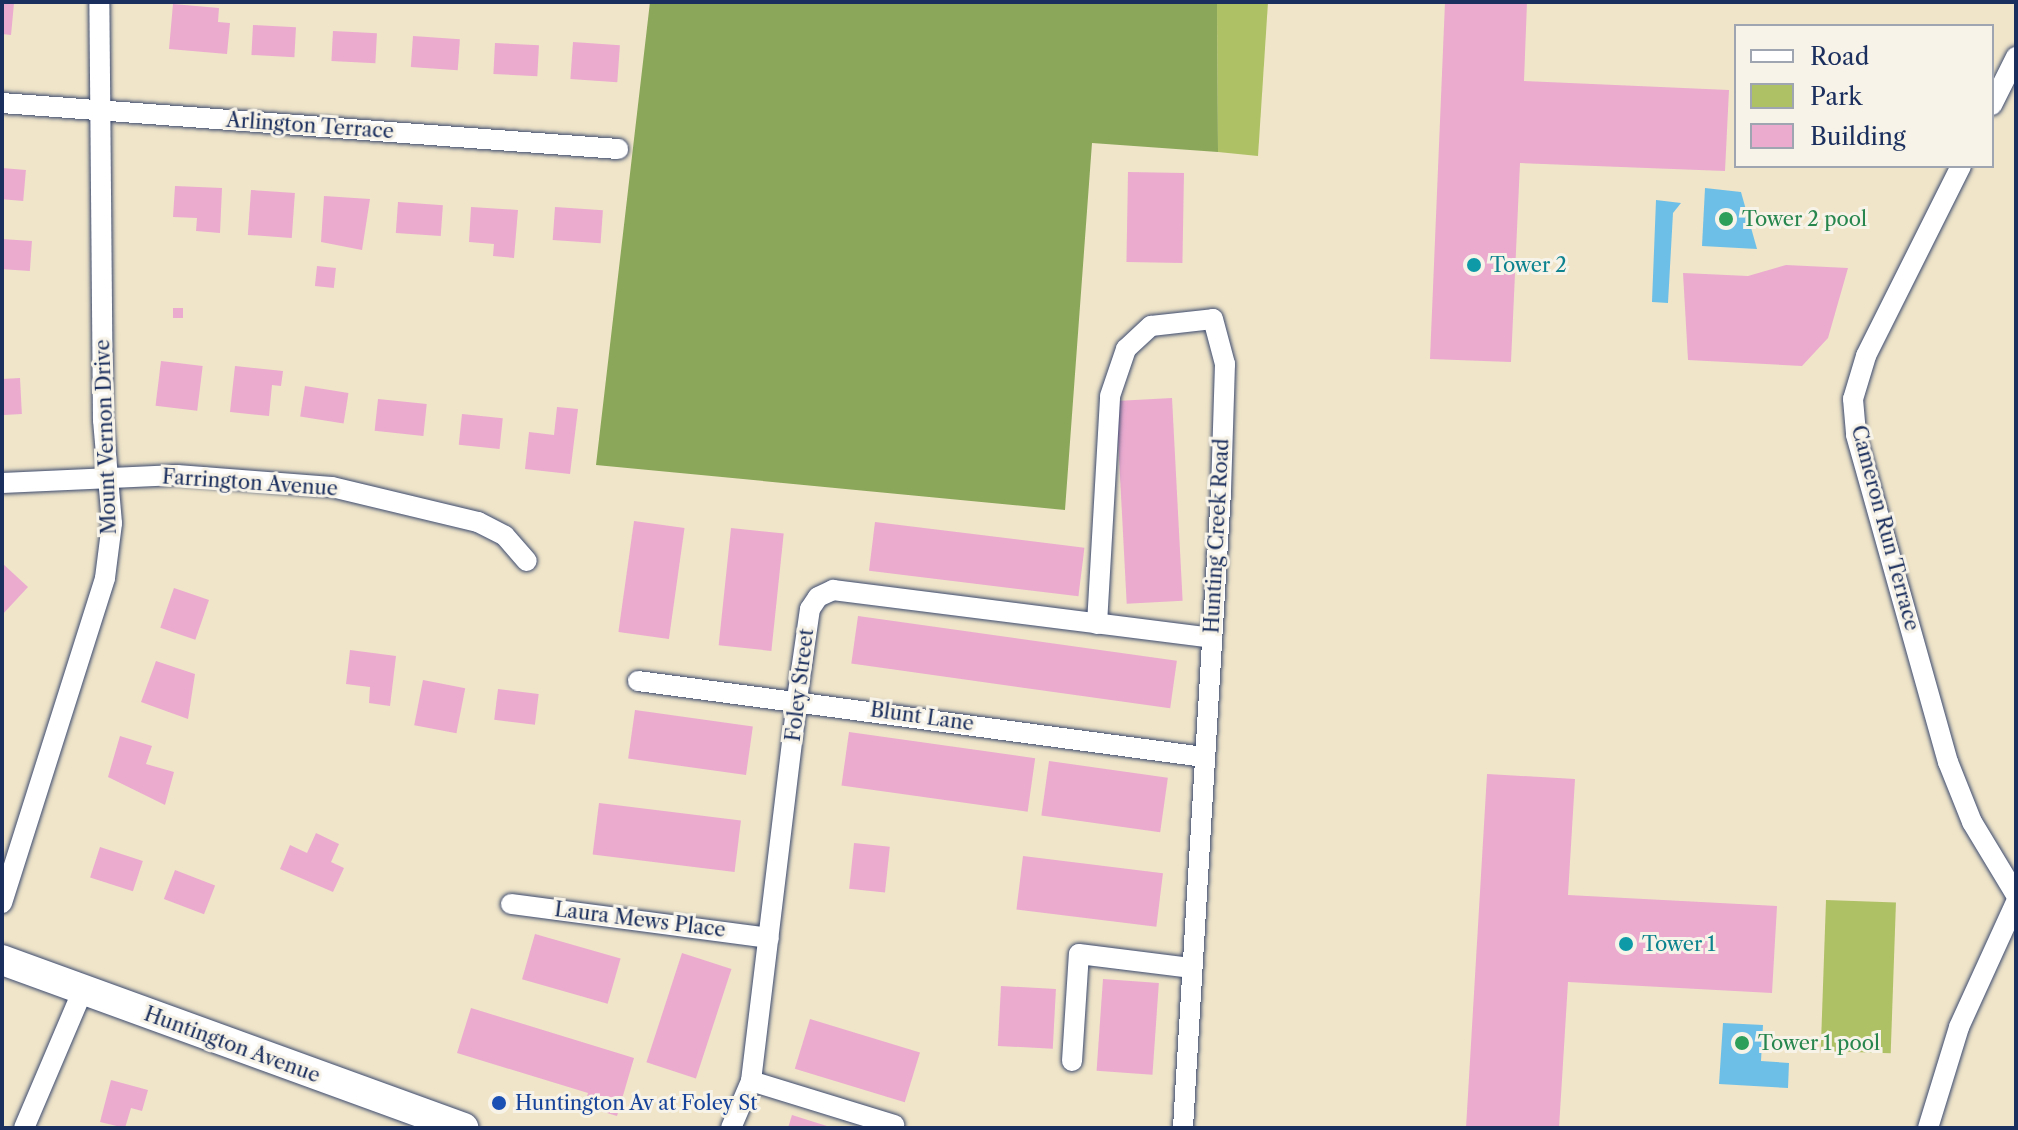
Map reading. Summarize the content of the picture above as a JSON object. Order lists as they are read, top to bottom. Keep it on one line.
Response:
{"streets":{"main road":["Huntington Avenue"],"street":["Arlington Terrace","Mount Vernon Drive","Farrington Avenue","Cameron Run Terrace","Hunting Creek Road","Foley Street","Blunt Lane","Laura Mews Place"]},"crossings":[["Arlington Terrace","Mount Vernon Drive"],["Mount Vernon Drive","Farrington Avenue"],["Hunting Creek Road","Foley Street"],["Hunting Creek Road","Blunt Lane"],["Foley Street","Blunt Lane"],["Foley Street","Laura Mews Place"]],"places":["Tower 2 pool","Tower 2","Tower 1","Tower 1 pool","Huntington Av at Foley St"],"legend":["Road","Park","Building"]}
